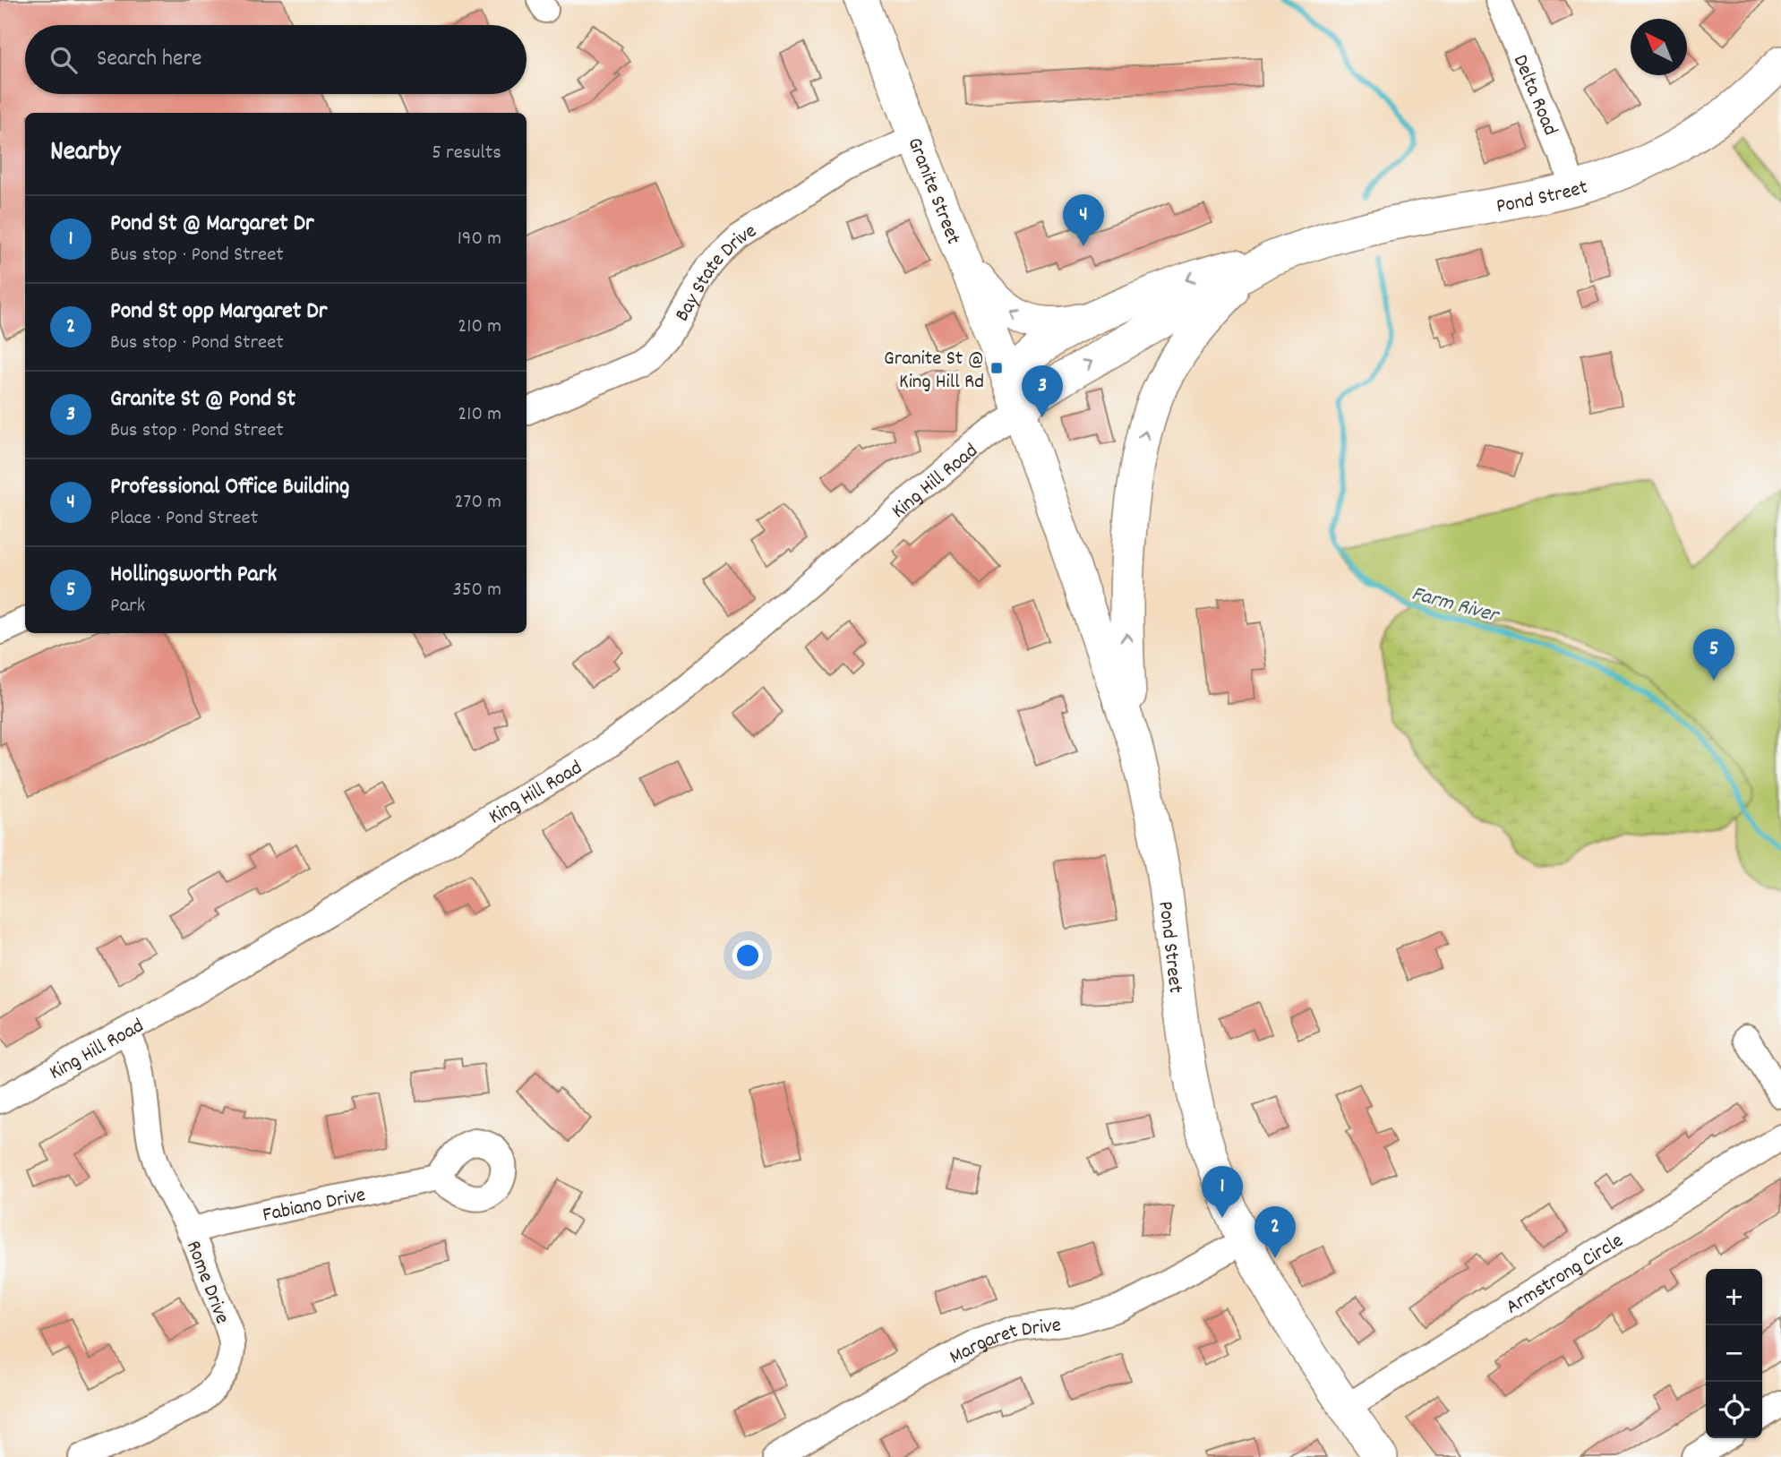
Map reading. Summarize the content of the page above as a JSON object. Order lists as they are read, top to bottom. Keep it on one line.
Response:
{"streets":{"main road":["Granite Street","Pond Street"],"street":["Delta Road","Bay State Drive","King Hill Road","Fabiano Drive","Armstrong Circle","Rome Drive","Margaret Drive"]},"crossings":[["Delta Road","Pond Street"],["Granite Street","Pond Street"],["Granite Street","Bay State Drive"],["Granite Street","King Hill Road"],["Pond Street","King Hill Road"],["Pond Street","Armstrong Circle"],["Pond Street","Margaret Drive"],["King Hill Road","Rome Drive"],["Fabiano Drive","Rome Drive"]],"water":["Farm River"],"places":{"transit":["Granite St @ King Hill Rd"]},"north":"top left","page":{"search":"Search here","heading":["Nearby","5 results"],"pins":["4","3","5","1","2"],"list":[{"mark":"1","name":"Pond St @ Margaret Dr","note":"Bus stop · Pond Street","value":"190 m"},{"mark":"2","name":"Pond St opp Margaret Dr","note":"Bus stop · Pond Street","value":"210 m"},{"mark":"3","name":"Granite St @ Pond St","note":"Bus stop · Pond Street","value":"210 m"},{"mark":"4","name":"Professional Office Building","note":"Place · Pond Street","value":"270 m"},{"mark":"5","name":"Hollingsworth Park","note":"Park","value":"350 m"}],"map_buttons":["+","−"]}}
